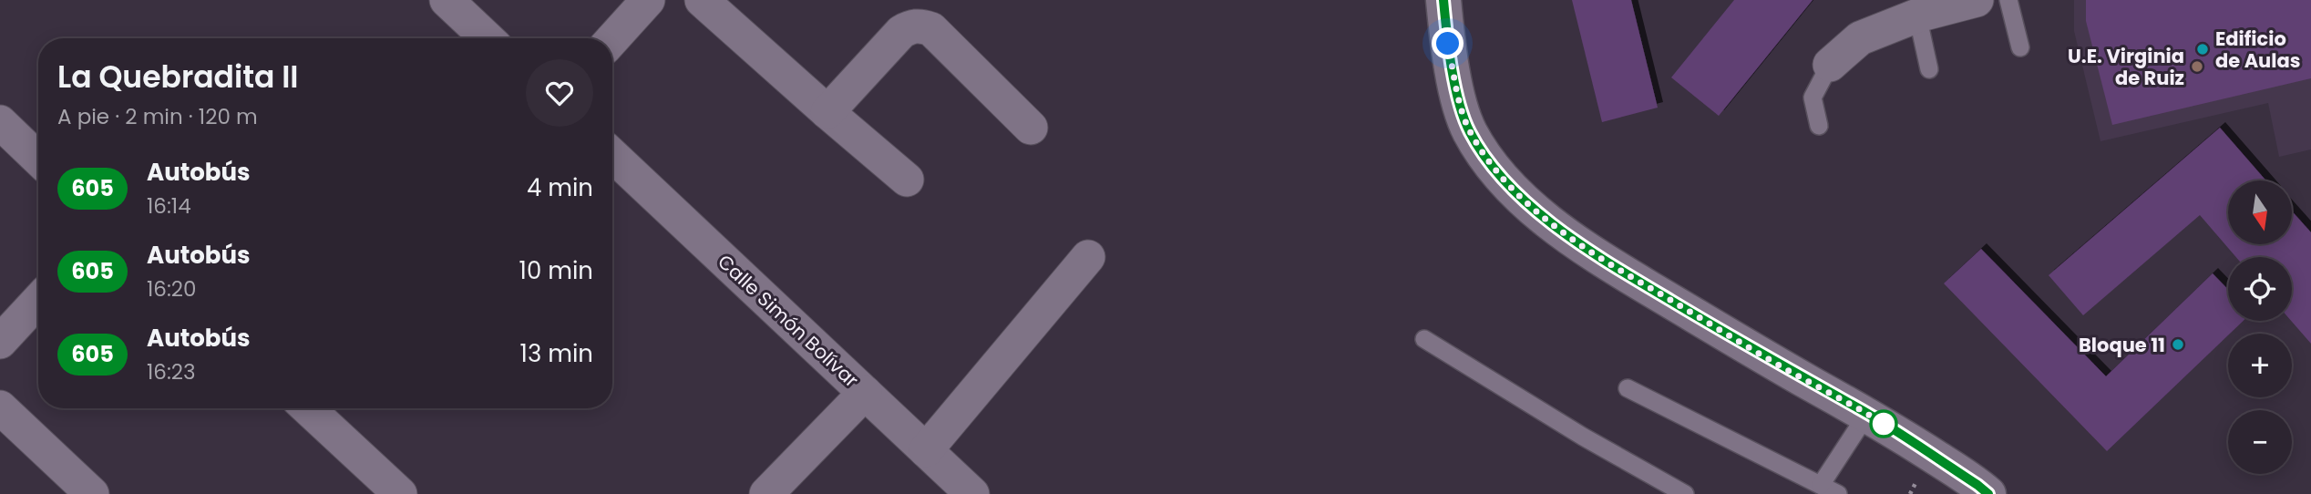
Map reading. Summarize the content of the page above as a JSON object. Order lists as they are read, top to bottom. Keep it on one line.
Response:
{"streets":{"street":["Calle Simón Bolívar"]},"places":["Edificio de Aulas","U.E. Virginia de Ruiz","Bloque 11"],"lines":["bus line 605"],"north":"bottom","page":{"heading":["La Quebradita II","A pie · 2 min · 120 m"],"list":[{"mark":"605","name":"Autobús","note":"16:14","value":"4 min"},{"mark":"605","name":"Autobús","note":"16:20","value":"10 min"},{"mark":"605","name":"Autobús","note":"16:23","value":"13 min"}],"map_buttons":["+","−"]}}
